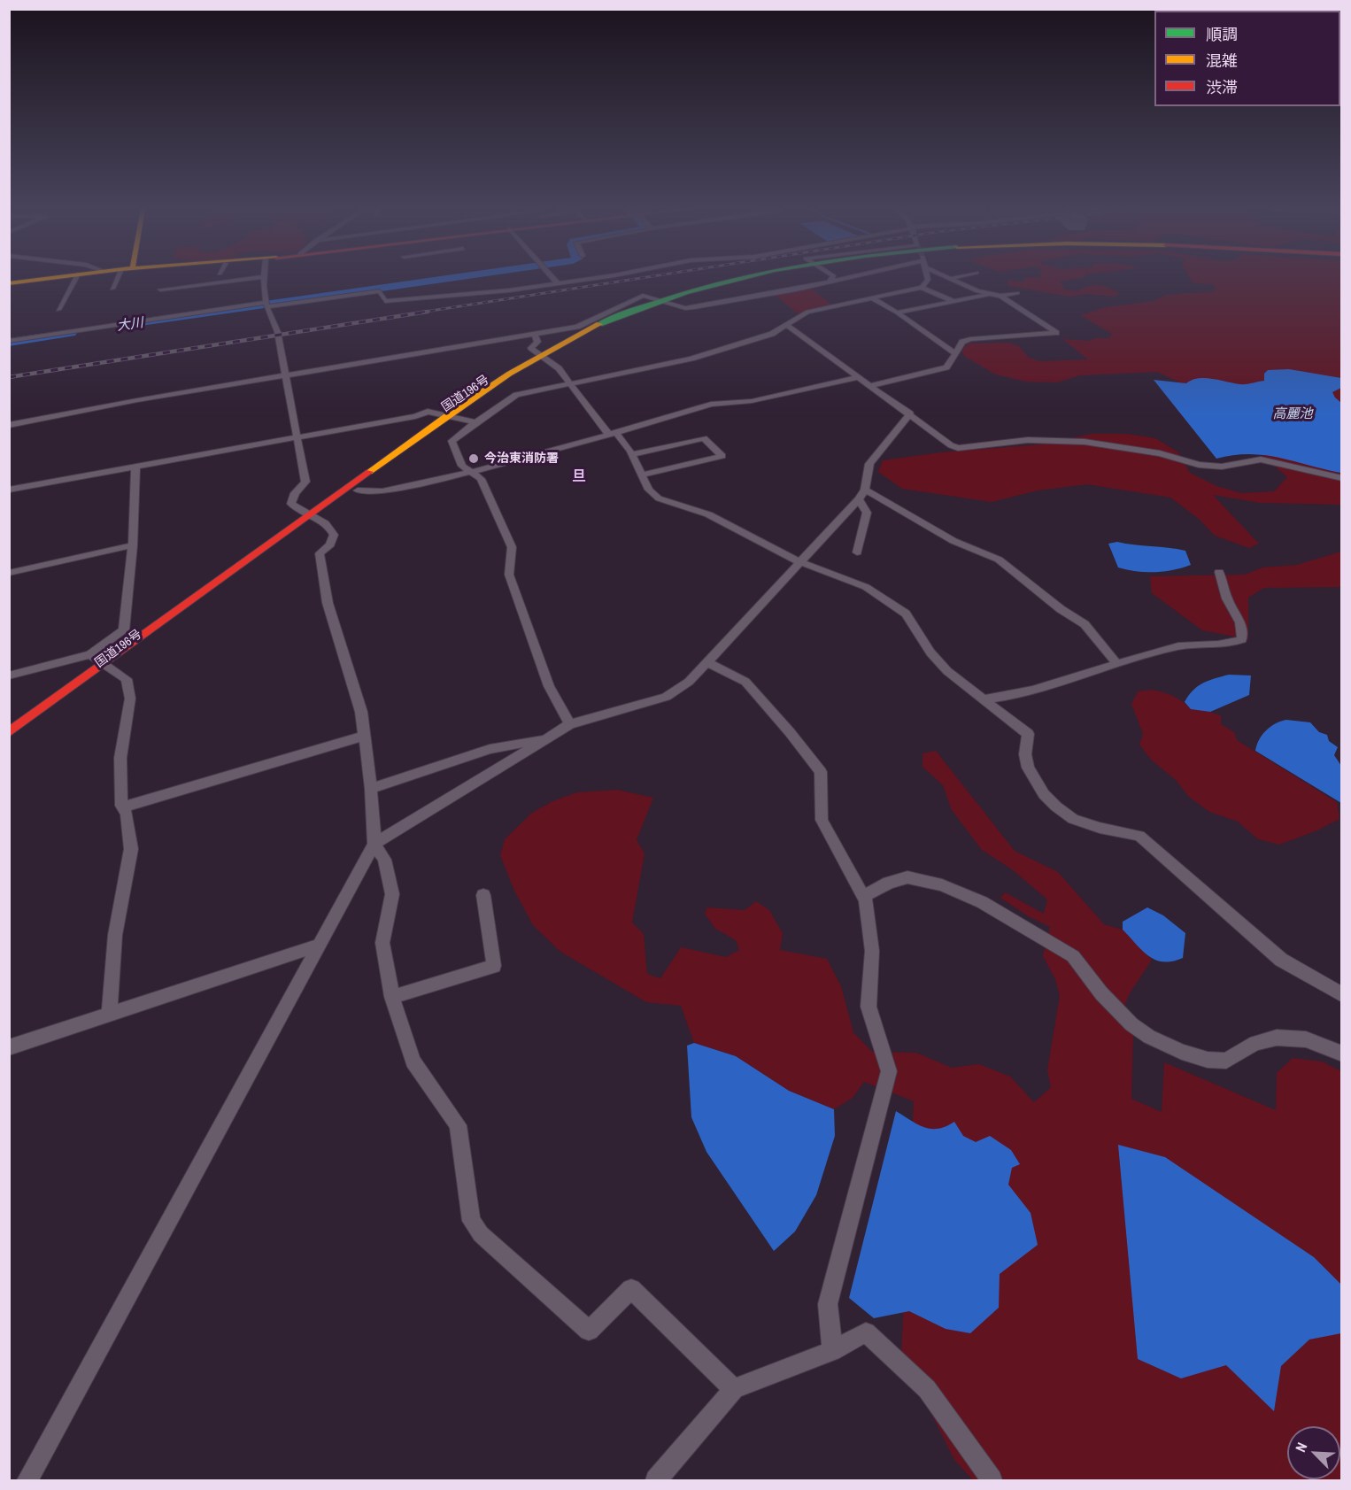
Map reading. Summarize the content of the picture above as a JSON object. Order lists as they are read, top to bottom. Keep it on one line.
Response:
{"streets":{"main road":["国道196号"]},"districts":["旦"],"water":["大川","高麗池"],"places":["今治東消防署"],"legend":["順調","混雑","渋滞"],"north":"top left"}
